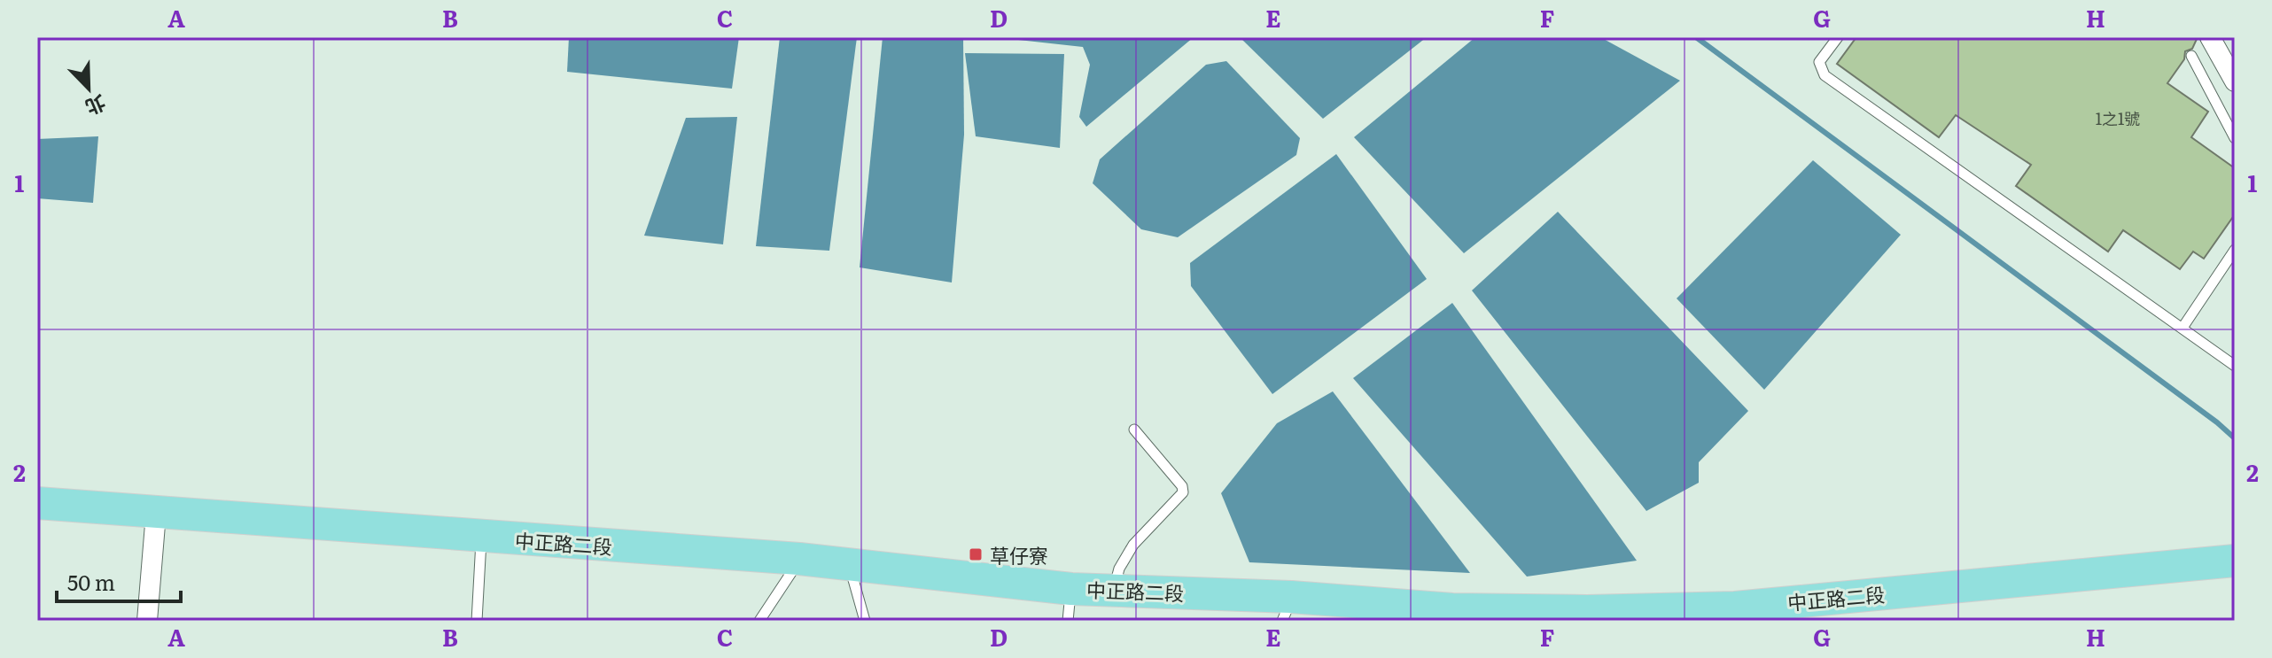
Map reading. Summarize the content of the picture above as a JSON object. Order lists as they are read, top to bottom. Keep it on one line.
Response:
{"streets":{"main road":["中正路二段"]},"places":{"transit":["草仔寮"]},"house_numbers":["1之1號"],"scale_bar":"50 m","north":"bottom right","grid":{"columns":["A","B","C","D","E","F","G","H"],"rows":["1","2"]}}
